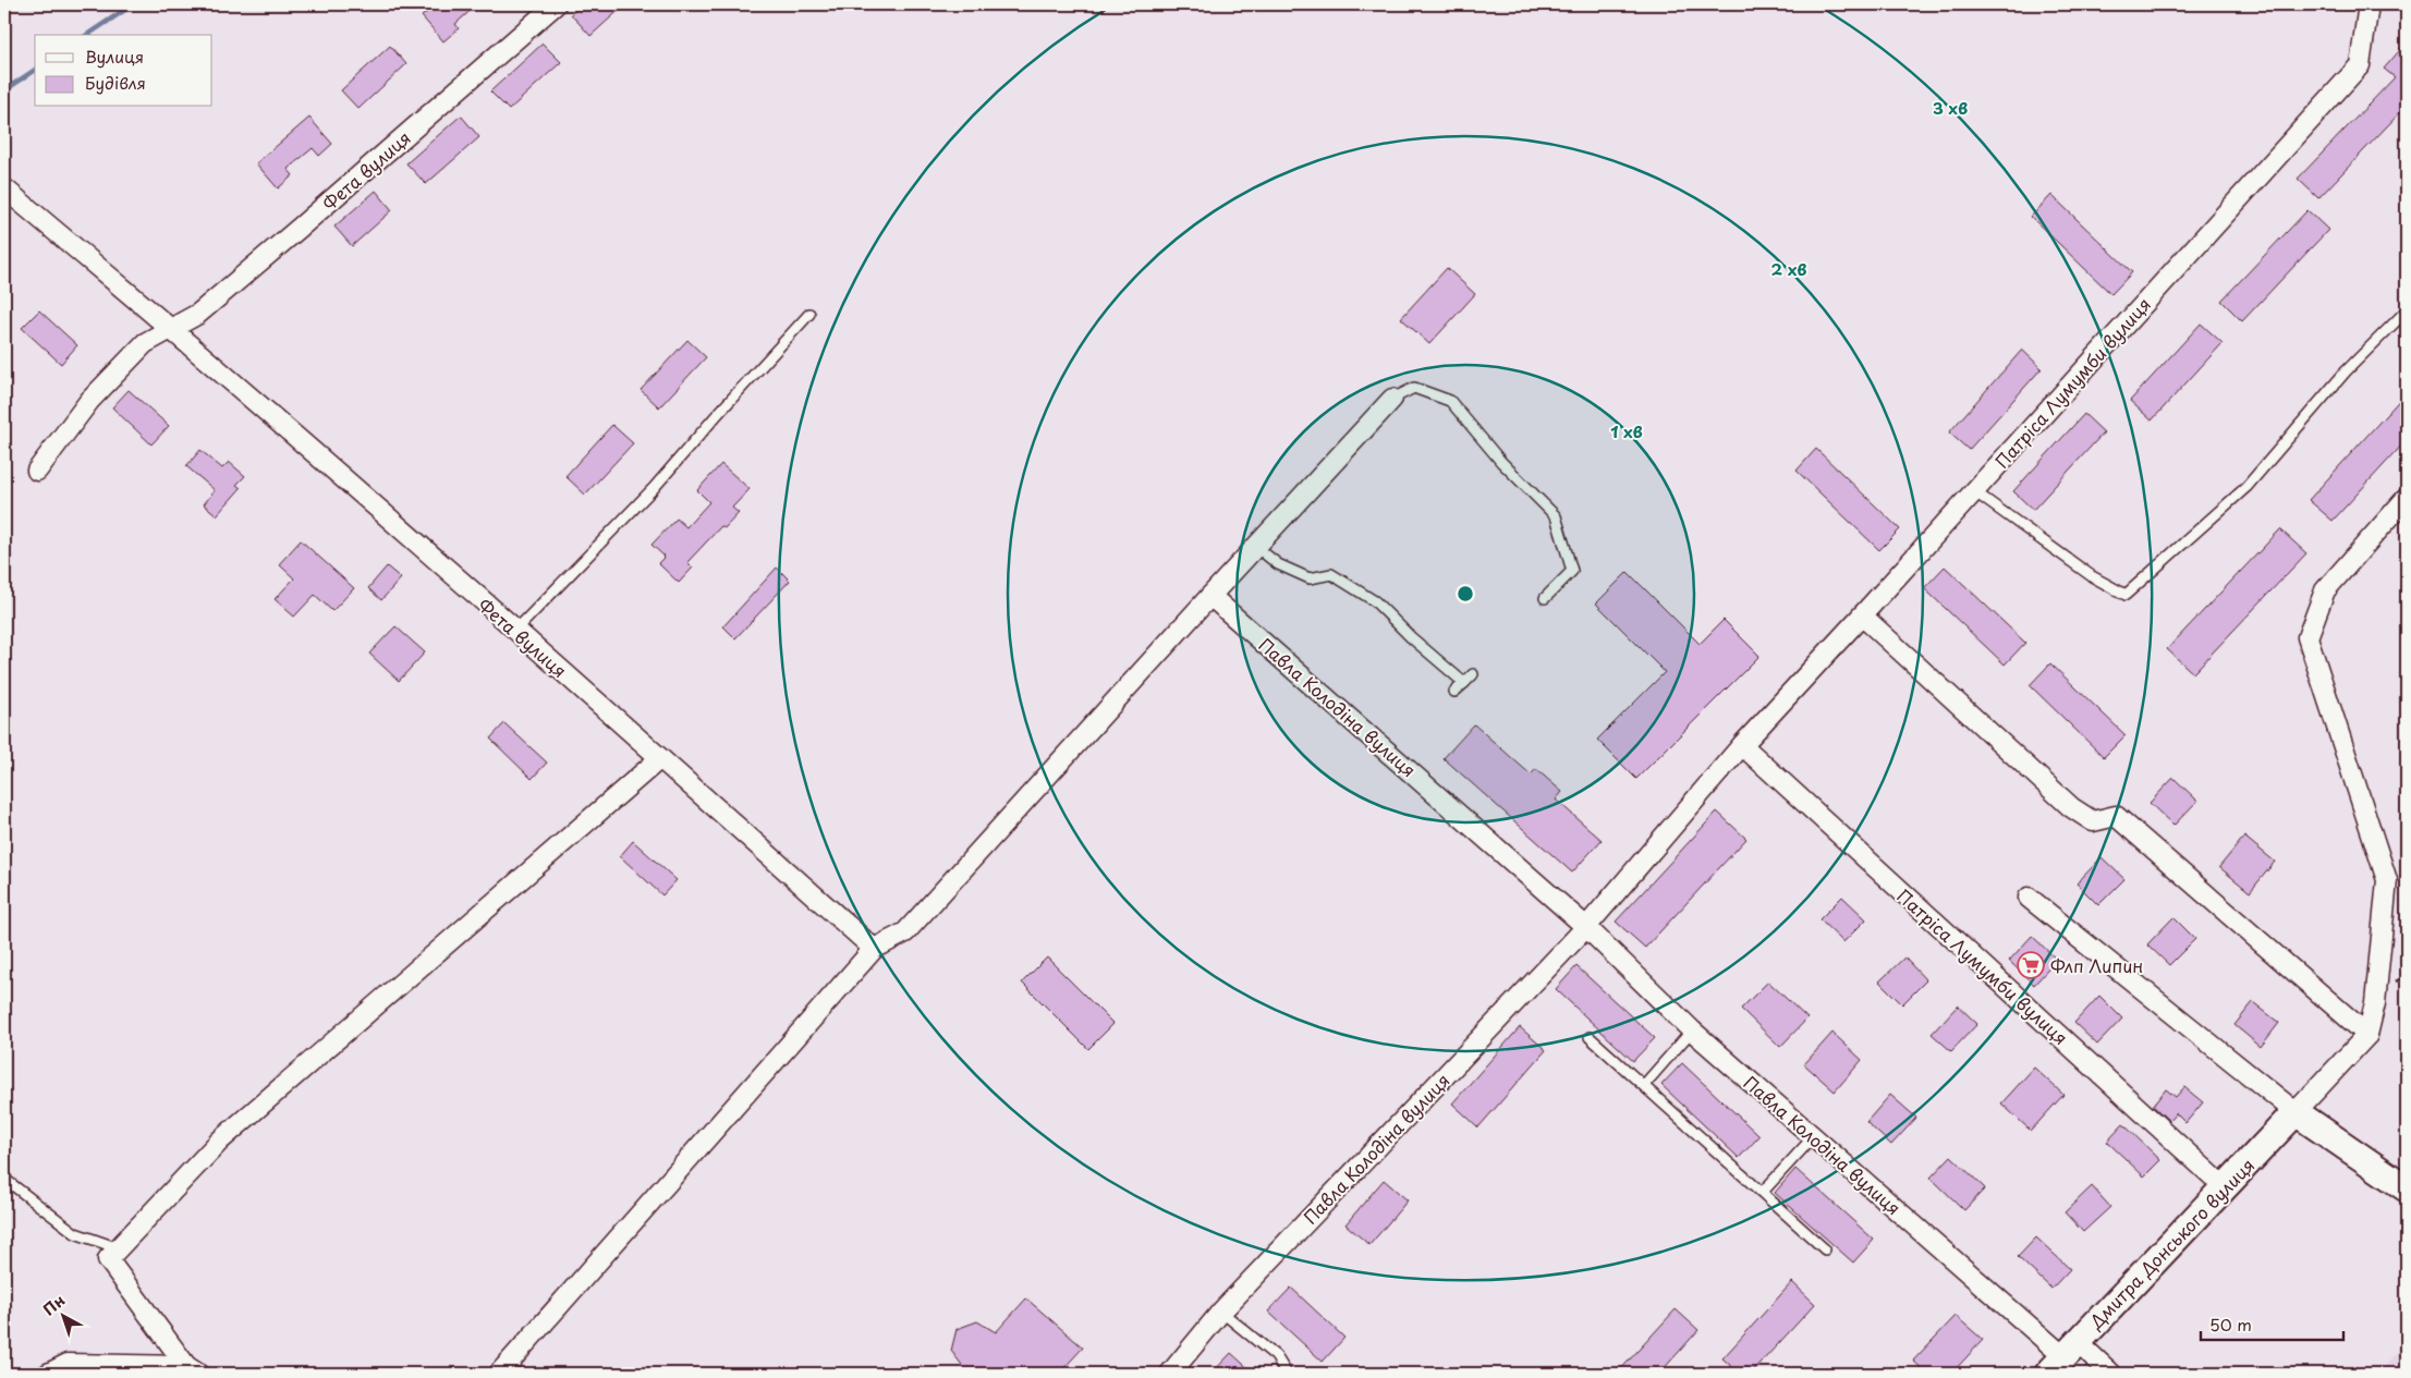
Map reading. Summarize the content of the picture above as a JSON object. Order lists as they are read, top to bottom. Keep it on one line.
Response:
{"streets":{"street":["Фета вулиця","Патріса Лумумби вулиця","Павла Колодіна вулиця","Дмитра Донського вулиця"]},"crossings":[["Патріса Лумумби вулиця","Павла Колодіна вулиця"],["Патріса Лумумби вулиця","Дмитра Донського вулиця"],["Павла Колодіна вулиця","Дмитра Донського вулиця"]],"places":{"supermarket":["Флп Липин"]},"legend":["Вулиця","Будівля"],"scale_bar":"50 m","north":"top left","rings":["3 хв","2 хв","1 хв"]}
